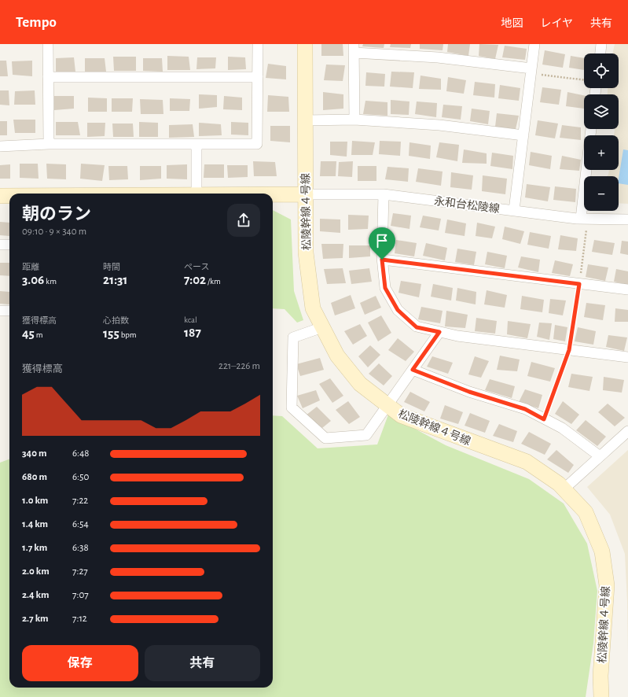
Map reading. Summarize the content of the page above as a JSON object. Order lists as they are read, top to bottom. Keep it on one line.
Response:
{"streets":{"street":["永和台松陵線","松陵幹線４号線"]},"crossings":[["永和台松陵線","松陵幹線４号線"]],"page":{"header":"Tempo","nav":["地図","レイヤ","共有"],"map_buttons":["+","−"],"heading":["朝のラン","09:10 · 9 × 340 m"],"stats":[["距離","3.06 km"],["時間","21:31"],["ペース","7:02 /km"],["獲得標高","45 m"],["心拍数","155 bpm"],["kcal","187"]],"chart":["獲得標高","221–226 m"],"list":[{"name":"340 m","note":"6:48"},{"name":"680 m","note":"6:50"},{"name":"1.0 km","note":"7:22"},{"name":"1.4 km","note":"6:54"},{"name":"1.7 km","note":"6:38"},{"name":"2.0 km","note":"7:27"},{"name":"2.4 km","note":"7:07"},{"name":"2.7 km","note":"7:12"}],"buttons":["保存","共有"]}}
